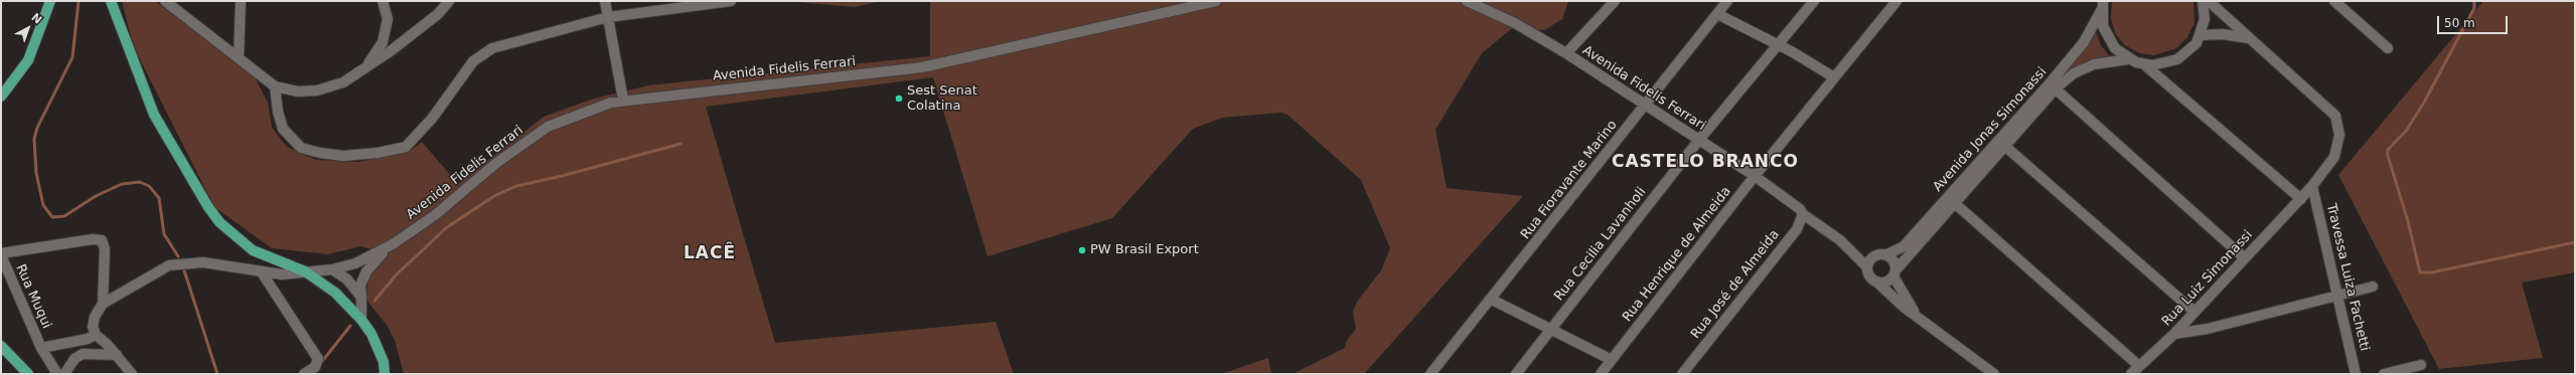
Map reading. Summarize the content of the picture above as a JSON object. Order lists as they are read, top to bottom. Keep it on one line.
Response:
{"streets":{"street":["Avenida Fidelis Ferrari","Avenida Jonas Simonassi","Rua Fioravante Marino","Rua Cecilia Lavanholi","Rua Henrique de Almeida","Travessa Luiza Fachetti","Rua Luiz Simonassi","Rua José de Almeida","Rua Muqui"]},"crossings":[["Avenida Fidelis Ferrari","Avenida Jonas Simonassi"],["Avenida Fidelis Ferrari","Rua Fioravante Marino"],["Avenida Fidelis Ferrari","Rua Cecilia Lavanholi"],["Avenida Fidelis Ferrari","Rua Henrique de Almeida"],["Avenida Fidelis Ferrari","Rua José de Almeida"],["Travessa Luiza Fachetti","Rua Luiz Simonassi"]],"districts":["CASTELO BRANCO","LACÊ"],"places":["Sest Senat Colatina","PW Brasil Export"],"scale_bar":"50 m","north":"top right"}
